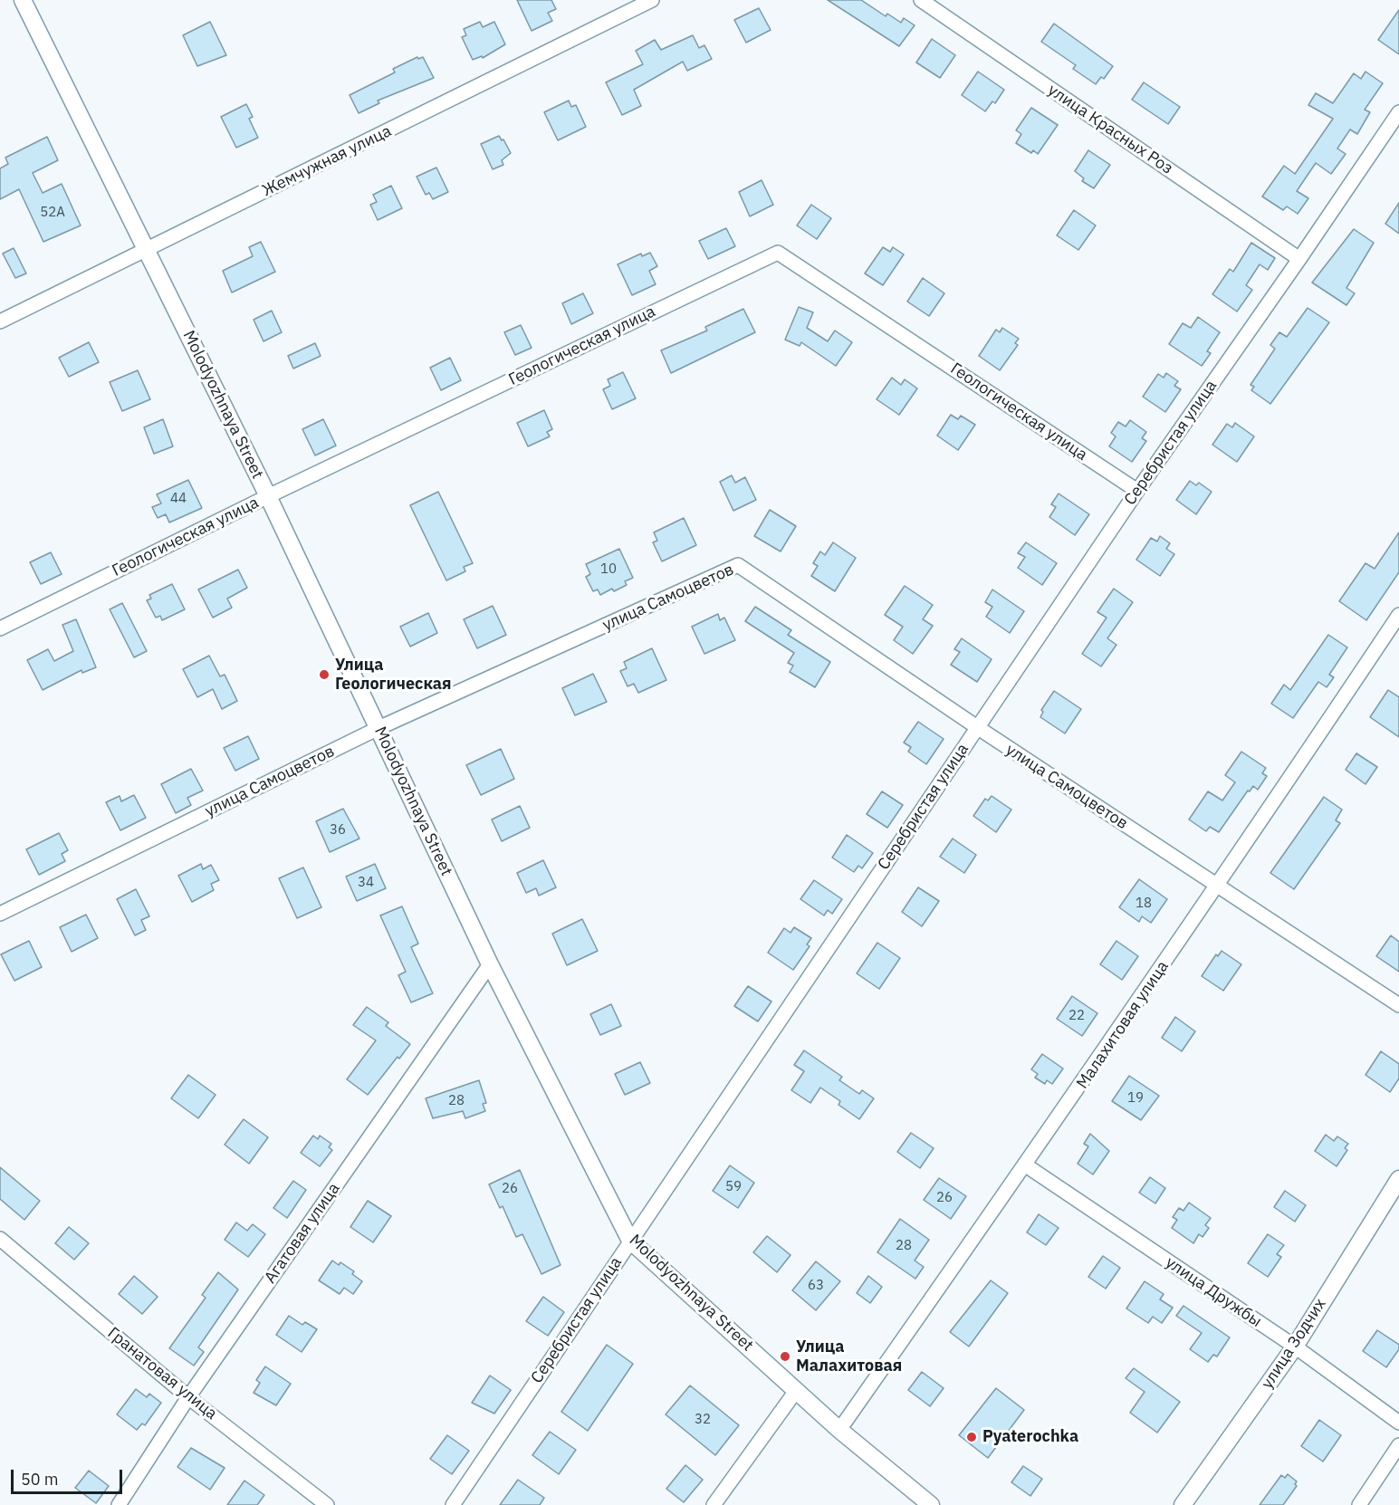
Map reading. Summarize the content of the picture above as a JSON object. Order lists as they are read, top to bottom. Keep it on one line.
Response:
{"streets":{"street":["улица Красных Роз","Жемчужная улица","Геологическая улица","Molodyozhnaya Street","Серебристая улица","улица Самоцветов","Малахитовая улица","Агатовая улица","улица Дружбы","улица Зодчих","Гранатовая улица"]},"crossings":[["улица Красных Роз","Серебристая улица"],["Жемчужная улица","Molodyozhnaya Street"],["Геологическая улица","Molodyozhnaya Street"],["Геологическая улица","Серебристая улица"],["Molodyozhnaya Street","Серебристая улица"],["Molodyozhnaya Street","улица Самоцветов"],["Molodyozhnaya Street","Малахитовая улица"],["Molodyozhnaya Street","Агатовая улица"],["Серебристая улица","улица Самоцветов"],["улица Самоцветов","Малахитовая улица"],["Малахитовая улица","улица Дружбы"],["Агатовая улица","Гранатовая улица"],["улица Дружбы","улица Зодчих"]],"places":["Улица Геологическая","Улица Малахитовая","Pyaterochka"],"house_numbers":["52А","44","10","36","34","18","22","19","28","59","26","26","28","63","32"],"scale_bar":"50 m"}
